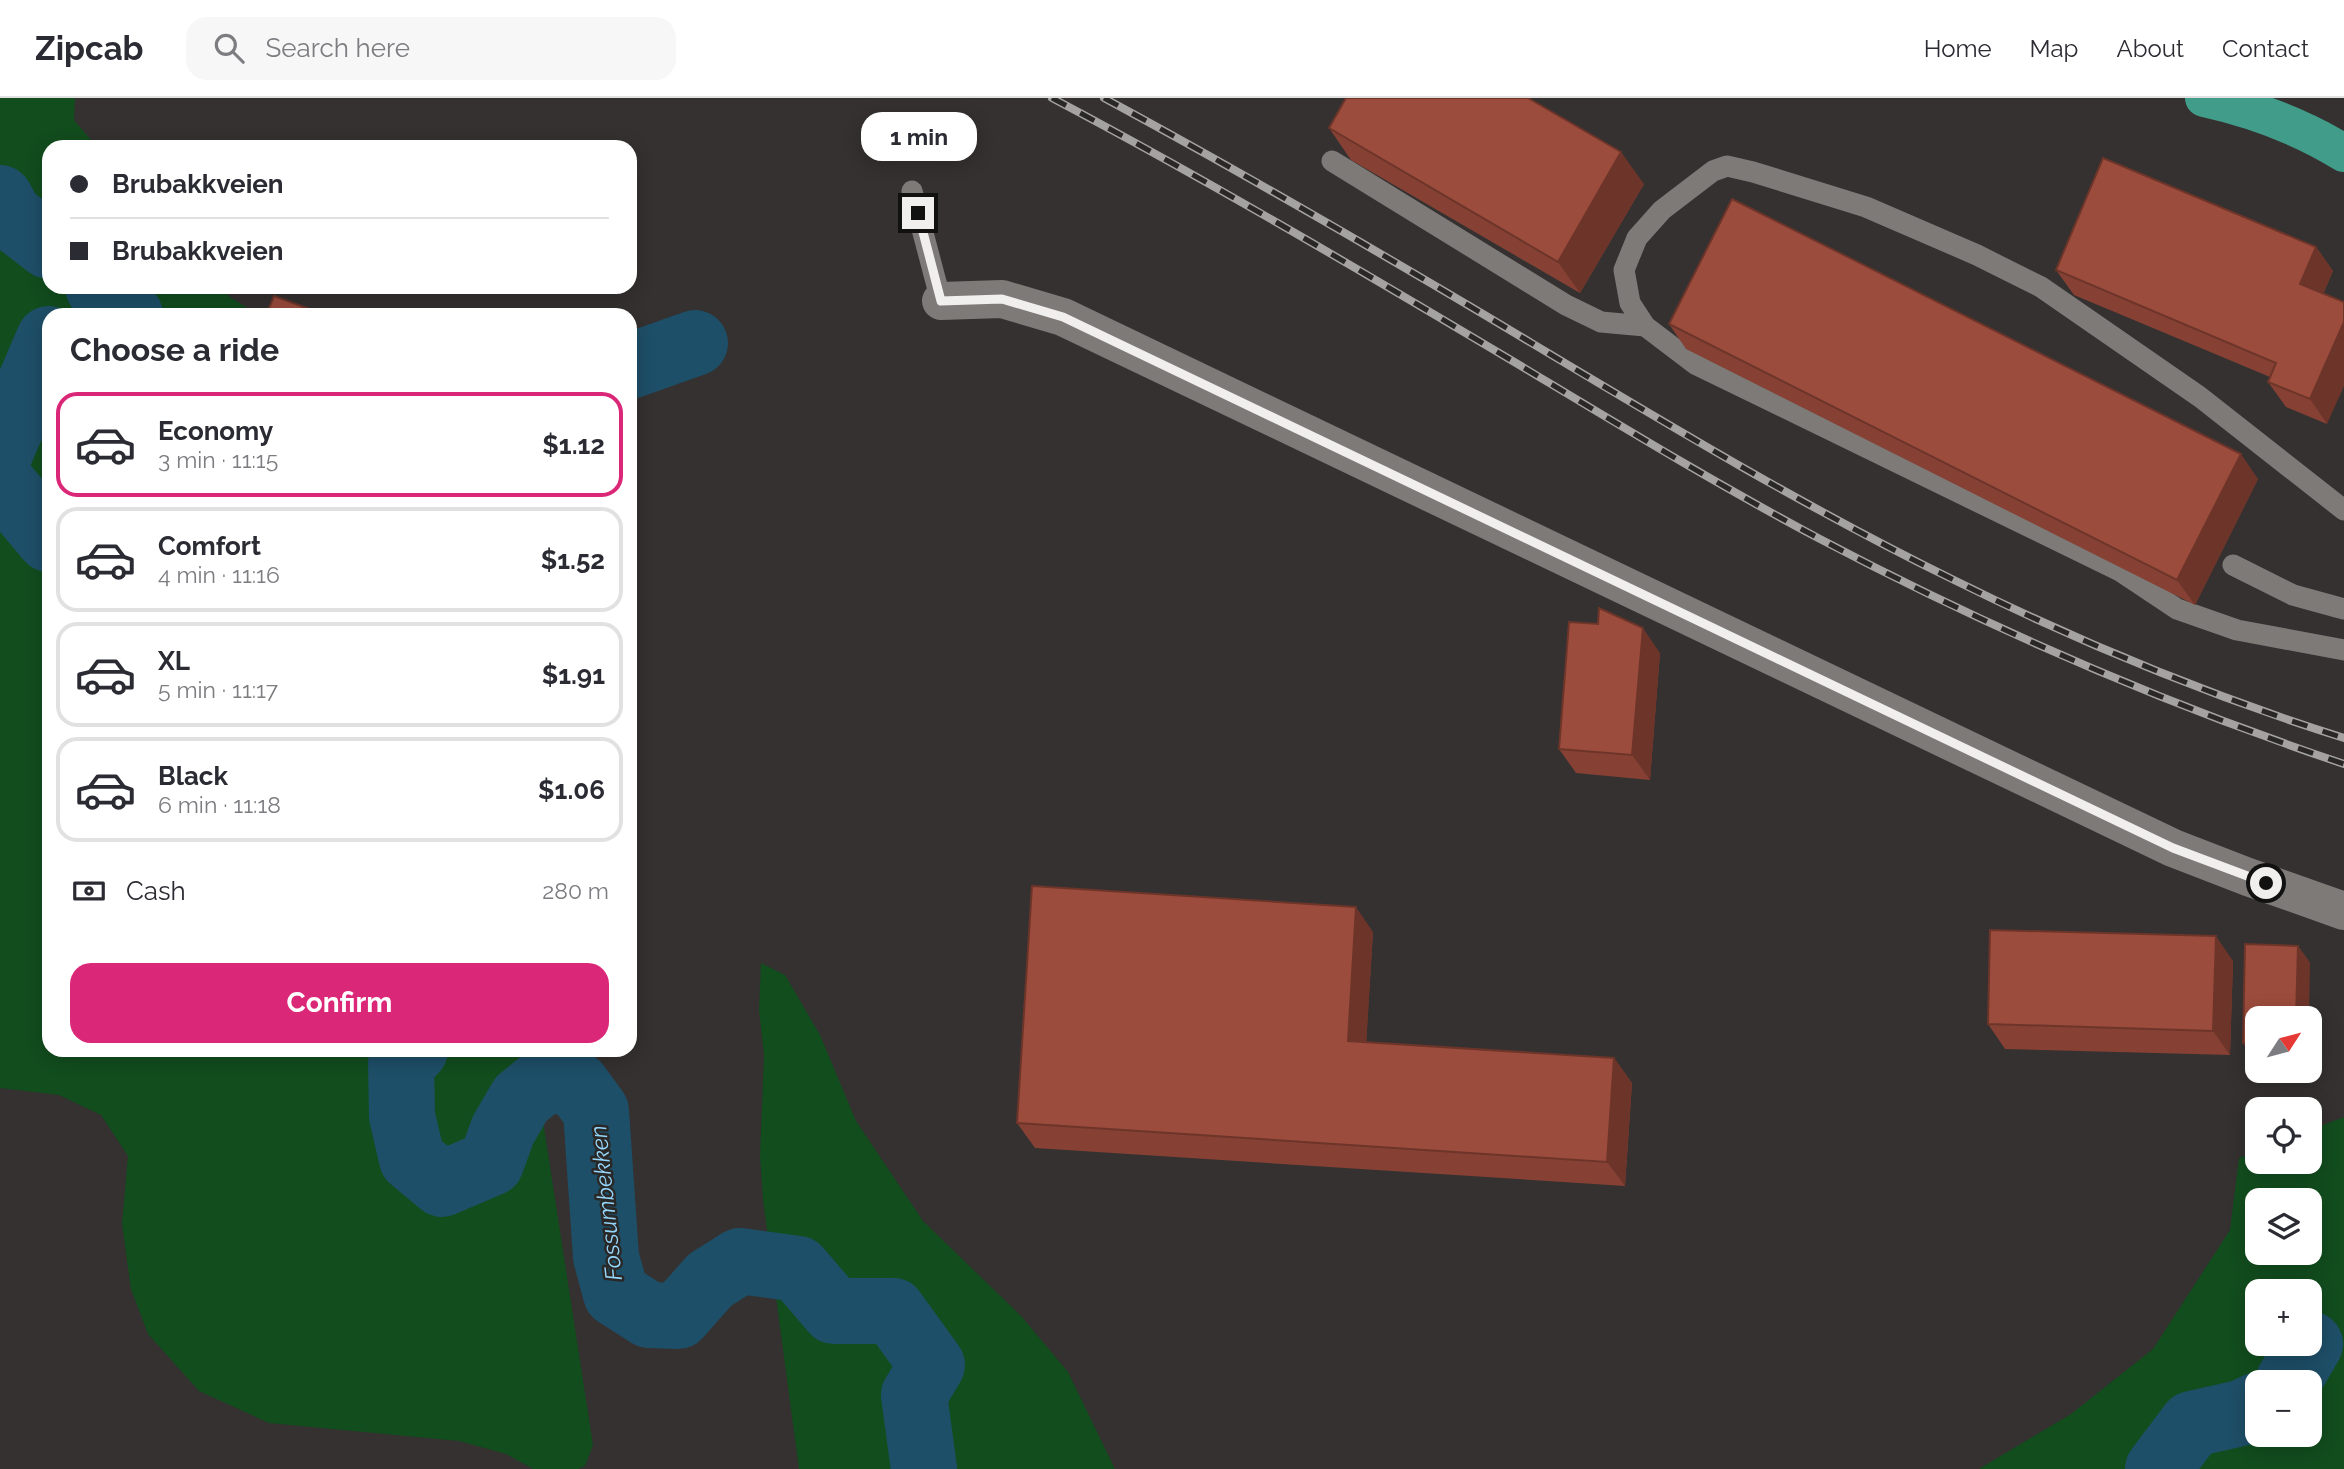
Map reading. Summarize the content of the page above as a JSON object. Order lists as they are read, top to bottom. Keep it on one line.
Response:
{"water":["Fossumbekken"],"north":"top right","page":{"header":"Zipcab","search":"Search here","nav":["Home","Map","About","Contact"],"bubble":"1 min","banner":["Brubakkveien","Brubakkveien"],"heading":"Choose a ride","list":[{"name":"Economy","note":"3 min · 11:15","value":"$1.12"},{"name":"Comfort","note":"4 min · 11:16","value":"$1.52"},{"name":"XL","note":"5 min · 11:17","value":"$1.91"},{"name":"Black","note":"6 min · 11:18","value":"$1.06"}],"pay":["Cash","280 m"],"buttons":"Confirm","map_buttons":["+","−"]}}
